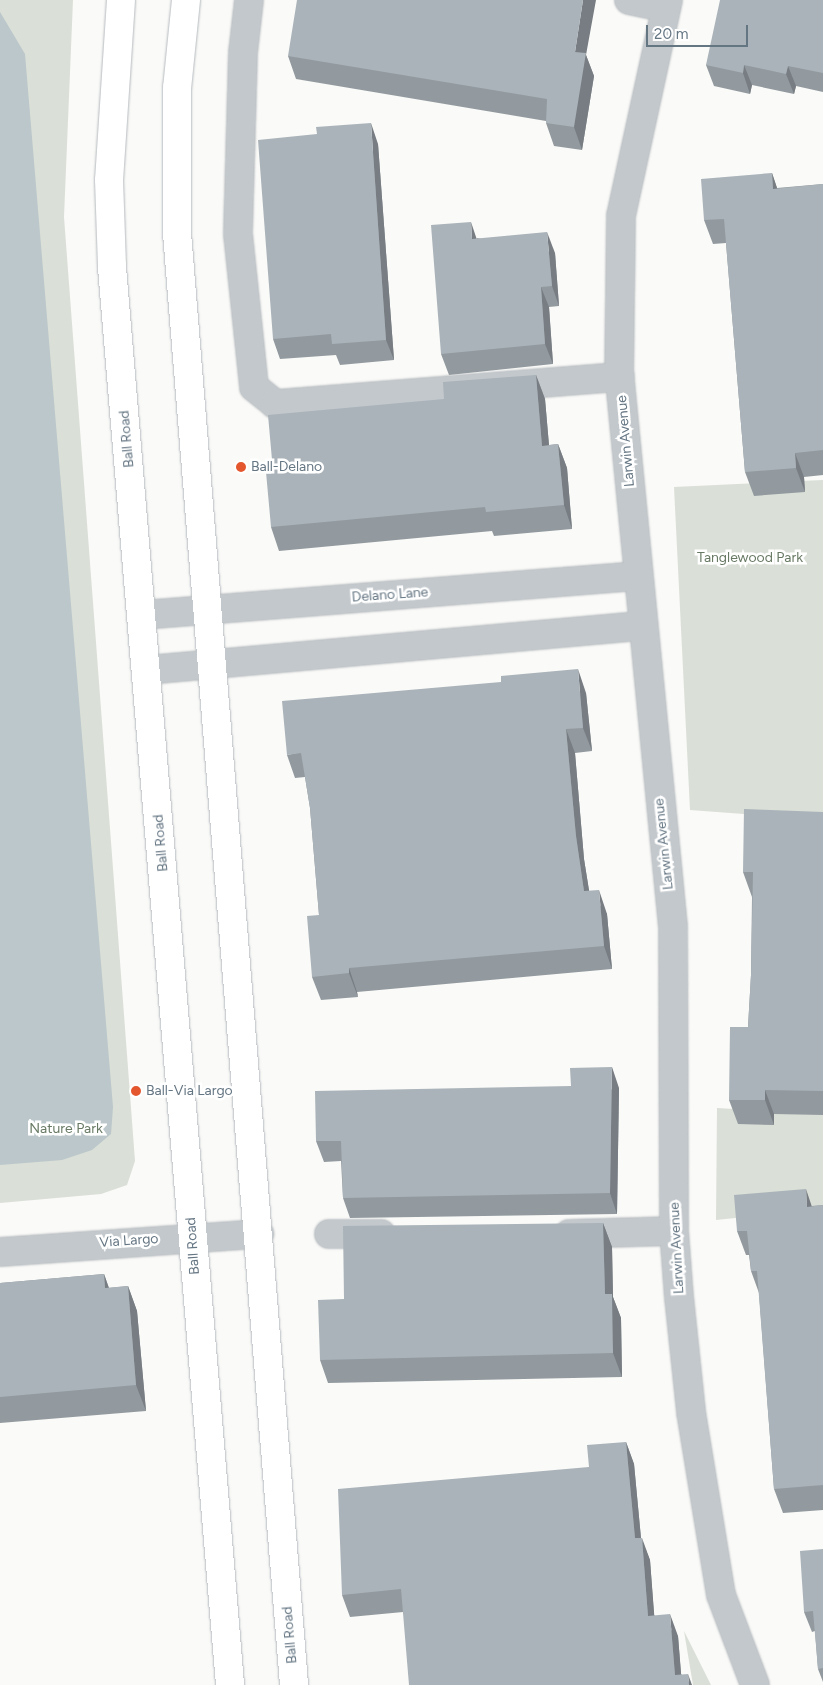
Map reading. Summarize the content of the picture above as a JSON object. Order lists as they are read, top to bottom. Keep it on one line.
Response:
{"streets":{"main road":["Ball Road"],"street":["Larwin Avenue","Delano Lane","Via Largo"]},"crossings":[["Ball Road","Delano Lane"],["Ball Road","Via Largo"],["Larwin Avenue","Delano Lane"]],"parks":["Tanglewood Park","Nature Park"],"places":["Ball-Delano","Ball-Via Largo"],"scale_bar":"20 m"}
